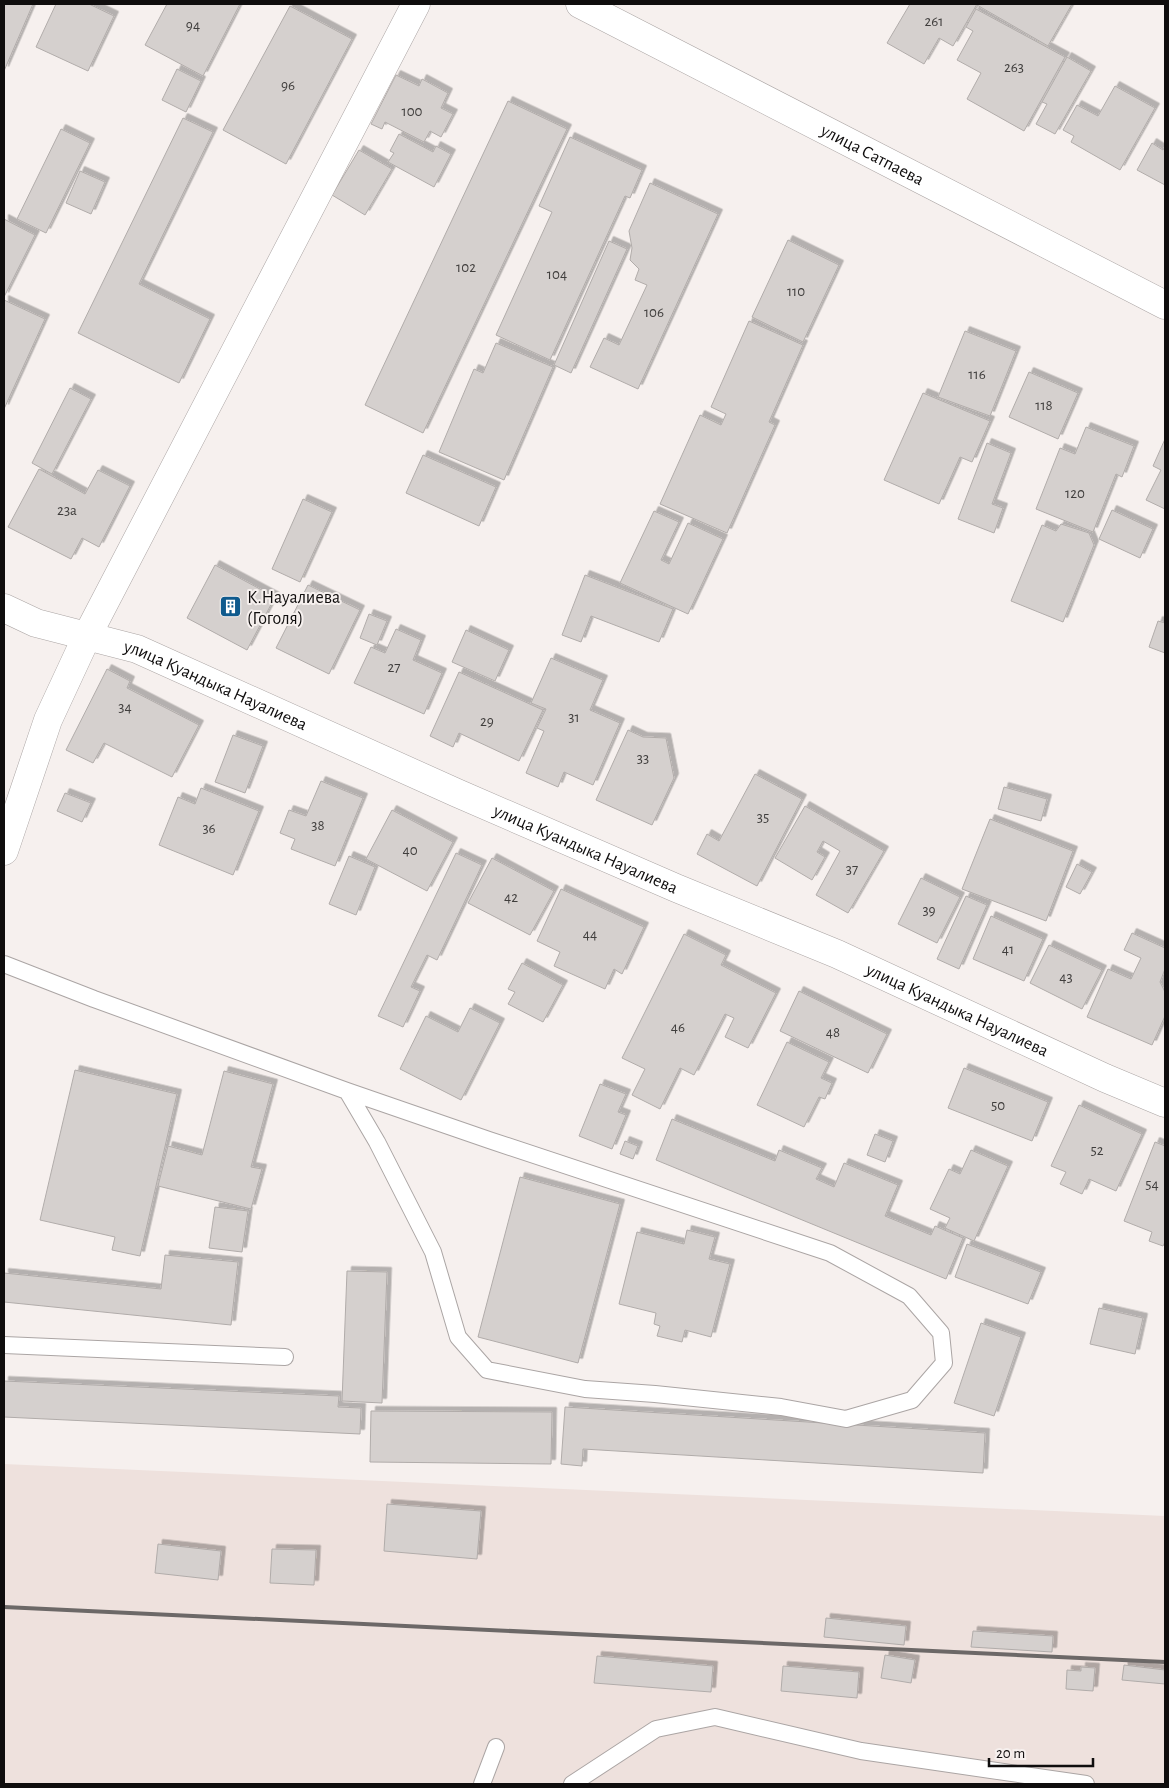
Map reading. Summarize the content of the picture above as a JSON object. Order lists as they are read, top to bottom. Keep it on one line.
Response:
{"streets":{"street":["улица Сатпаева","улица Куандыка Науалиева"]},"places":{"building":["К.Науалиева (Гоголя)"]},"house_numbers":["261","94","263","96","100","102","104","110","106","116","118","120","23а","27","34","31","29","33","35","38","36","40","37","42","39","44","41","43","46","48","50","52","54"],"scale_bar":"20 m"}
